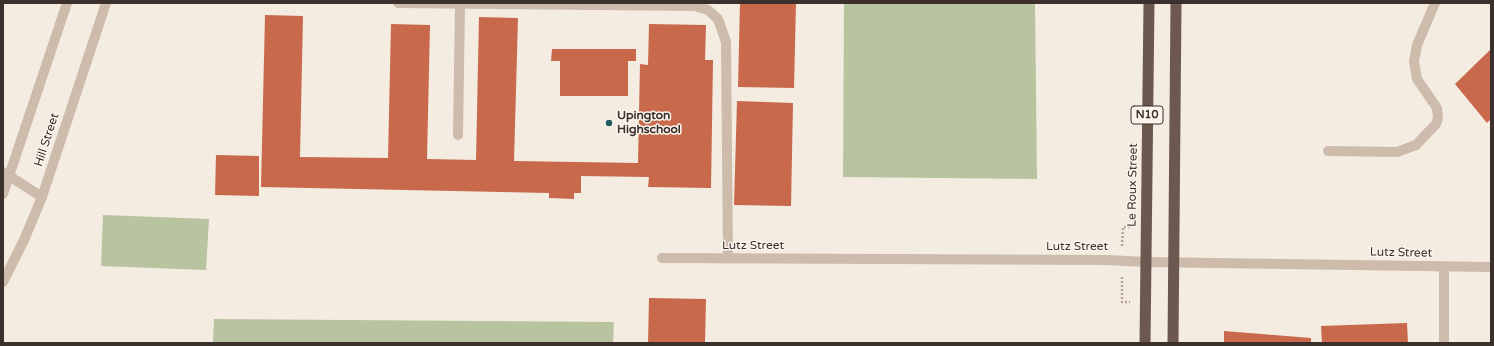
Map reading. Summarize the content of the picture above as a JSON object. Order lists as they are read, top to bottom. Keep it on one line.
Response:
{"streets":{"highway":["N10","Le Roux Street"],"street":["Hill Street","Lutz Street"]},"crossings":[["N10","Lutz Street"],["Le Roux Street","Lutz Street"]],"places":["Upington Highschool"]}
